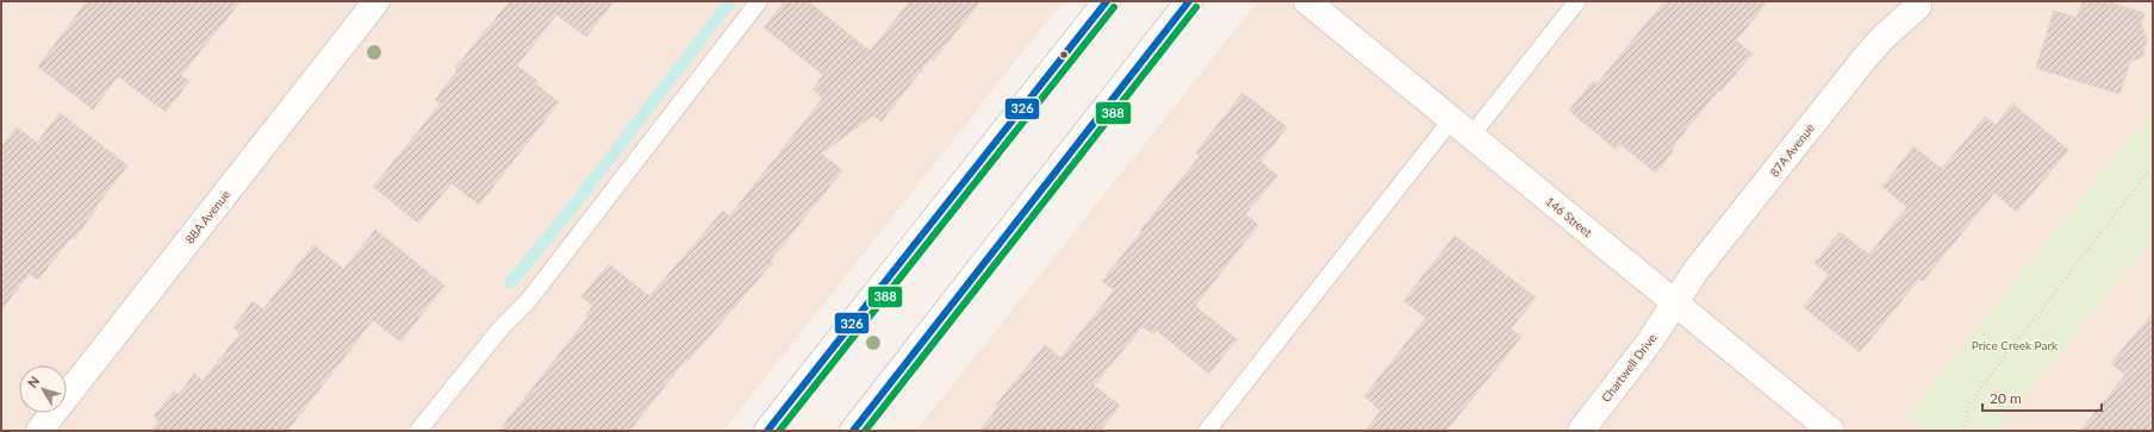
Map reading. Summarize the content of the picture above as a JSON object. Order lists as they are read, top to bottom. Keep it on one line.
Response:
{"streets":{"street":["87A Avenue","88A Avenue","146 Street","Chartwell Drive"]},"crossings":[["87A Avenue","146 Street"],["87A Avenue","Chartwell Drive"],["146 Street","Chartwell Drive"]],"parks":["Price Creek Park"],"lines":["transit line 326","transit line 388"],"scale_bar":"20 m","north":"top left"}
